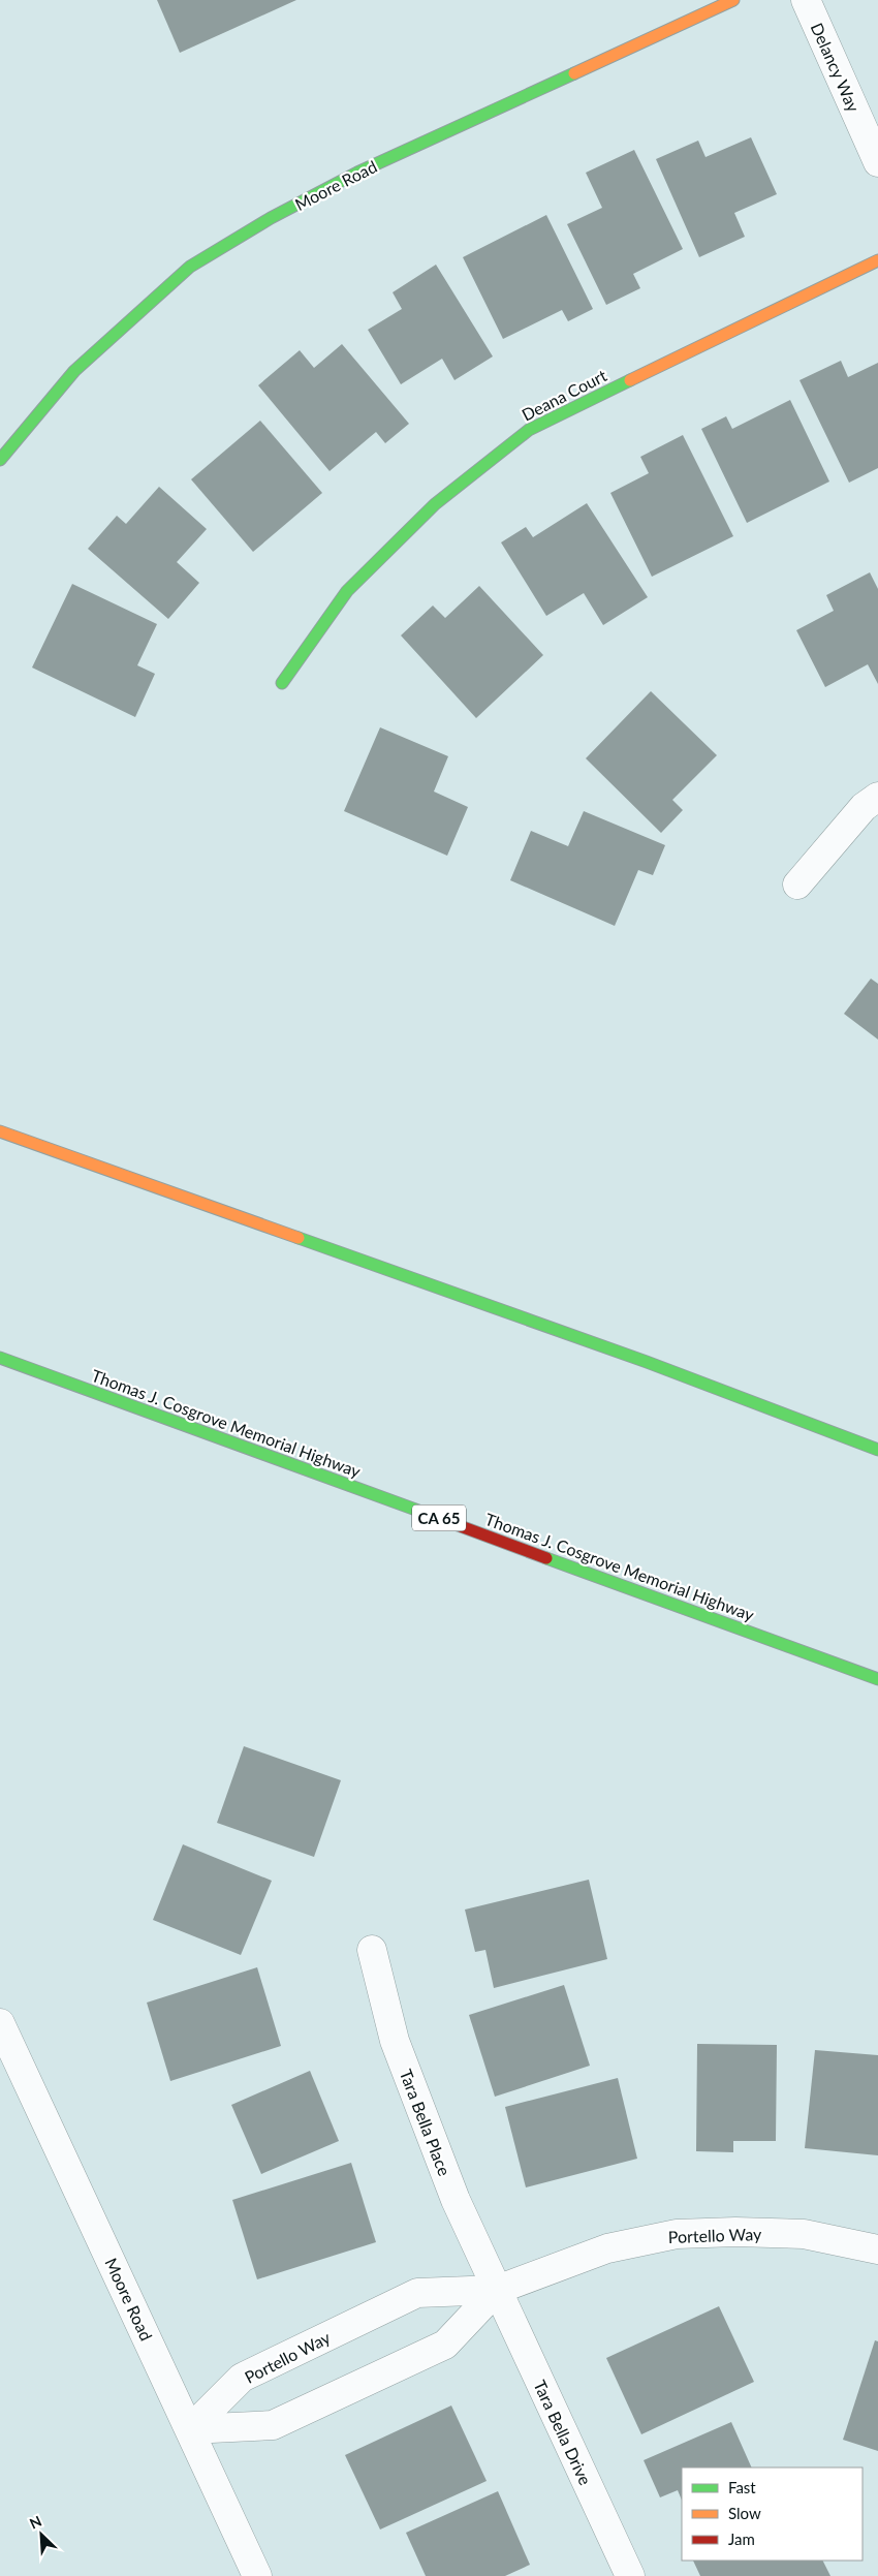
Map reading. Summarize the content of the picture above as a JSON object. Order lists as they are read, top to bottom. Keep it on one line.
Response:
{"streets":{"main road":["Moore Road","Deana Court","Thomas J. Cosgrove Memorial Highway","CA 65"],"street":["Delancy Way","Tara Bella Place","Portello Way","Tara Bella Drive"]},"crossings":[["Moore Road","Portello Way"],["Tara Bella Place","Portello Way"],["Tara Bella Place","Tara Bella Drive"],["Portello Way","Tara Bella Drive"]],"legend":["Fast","Slow","Jam"],"north":"top left"}
